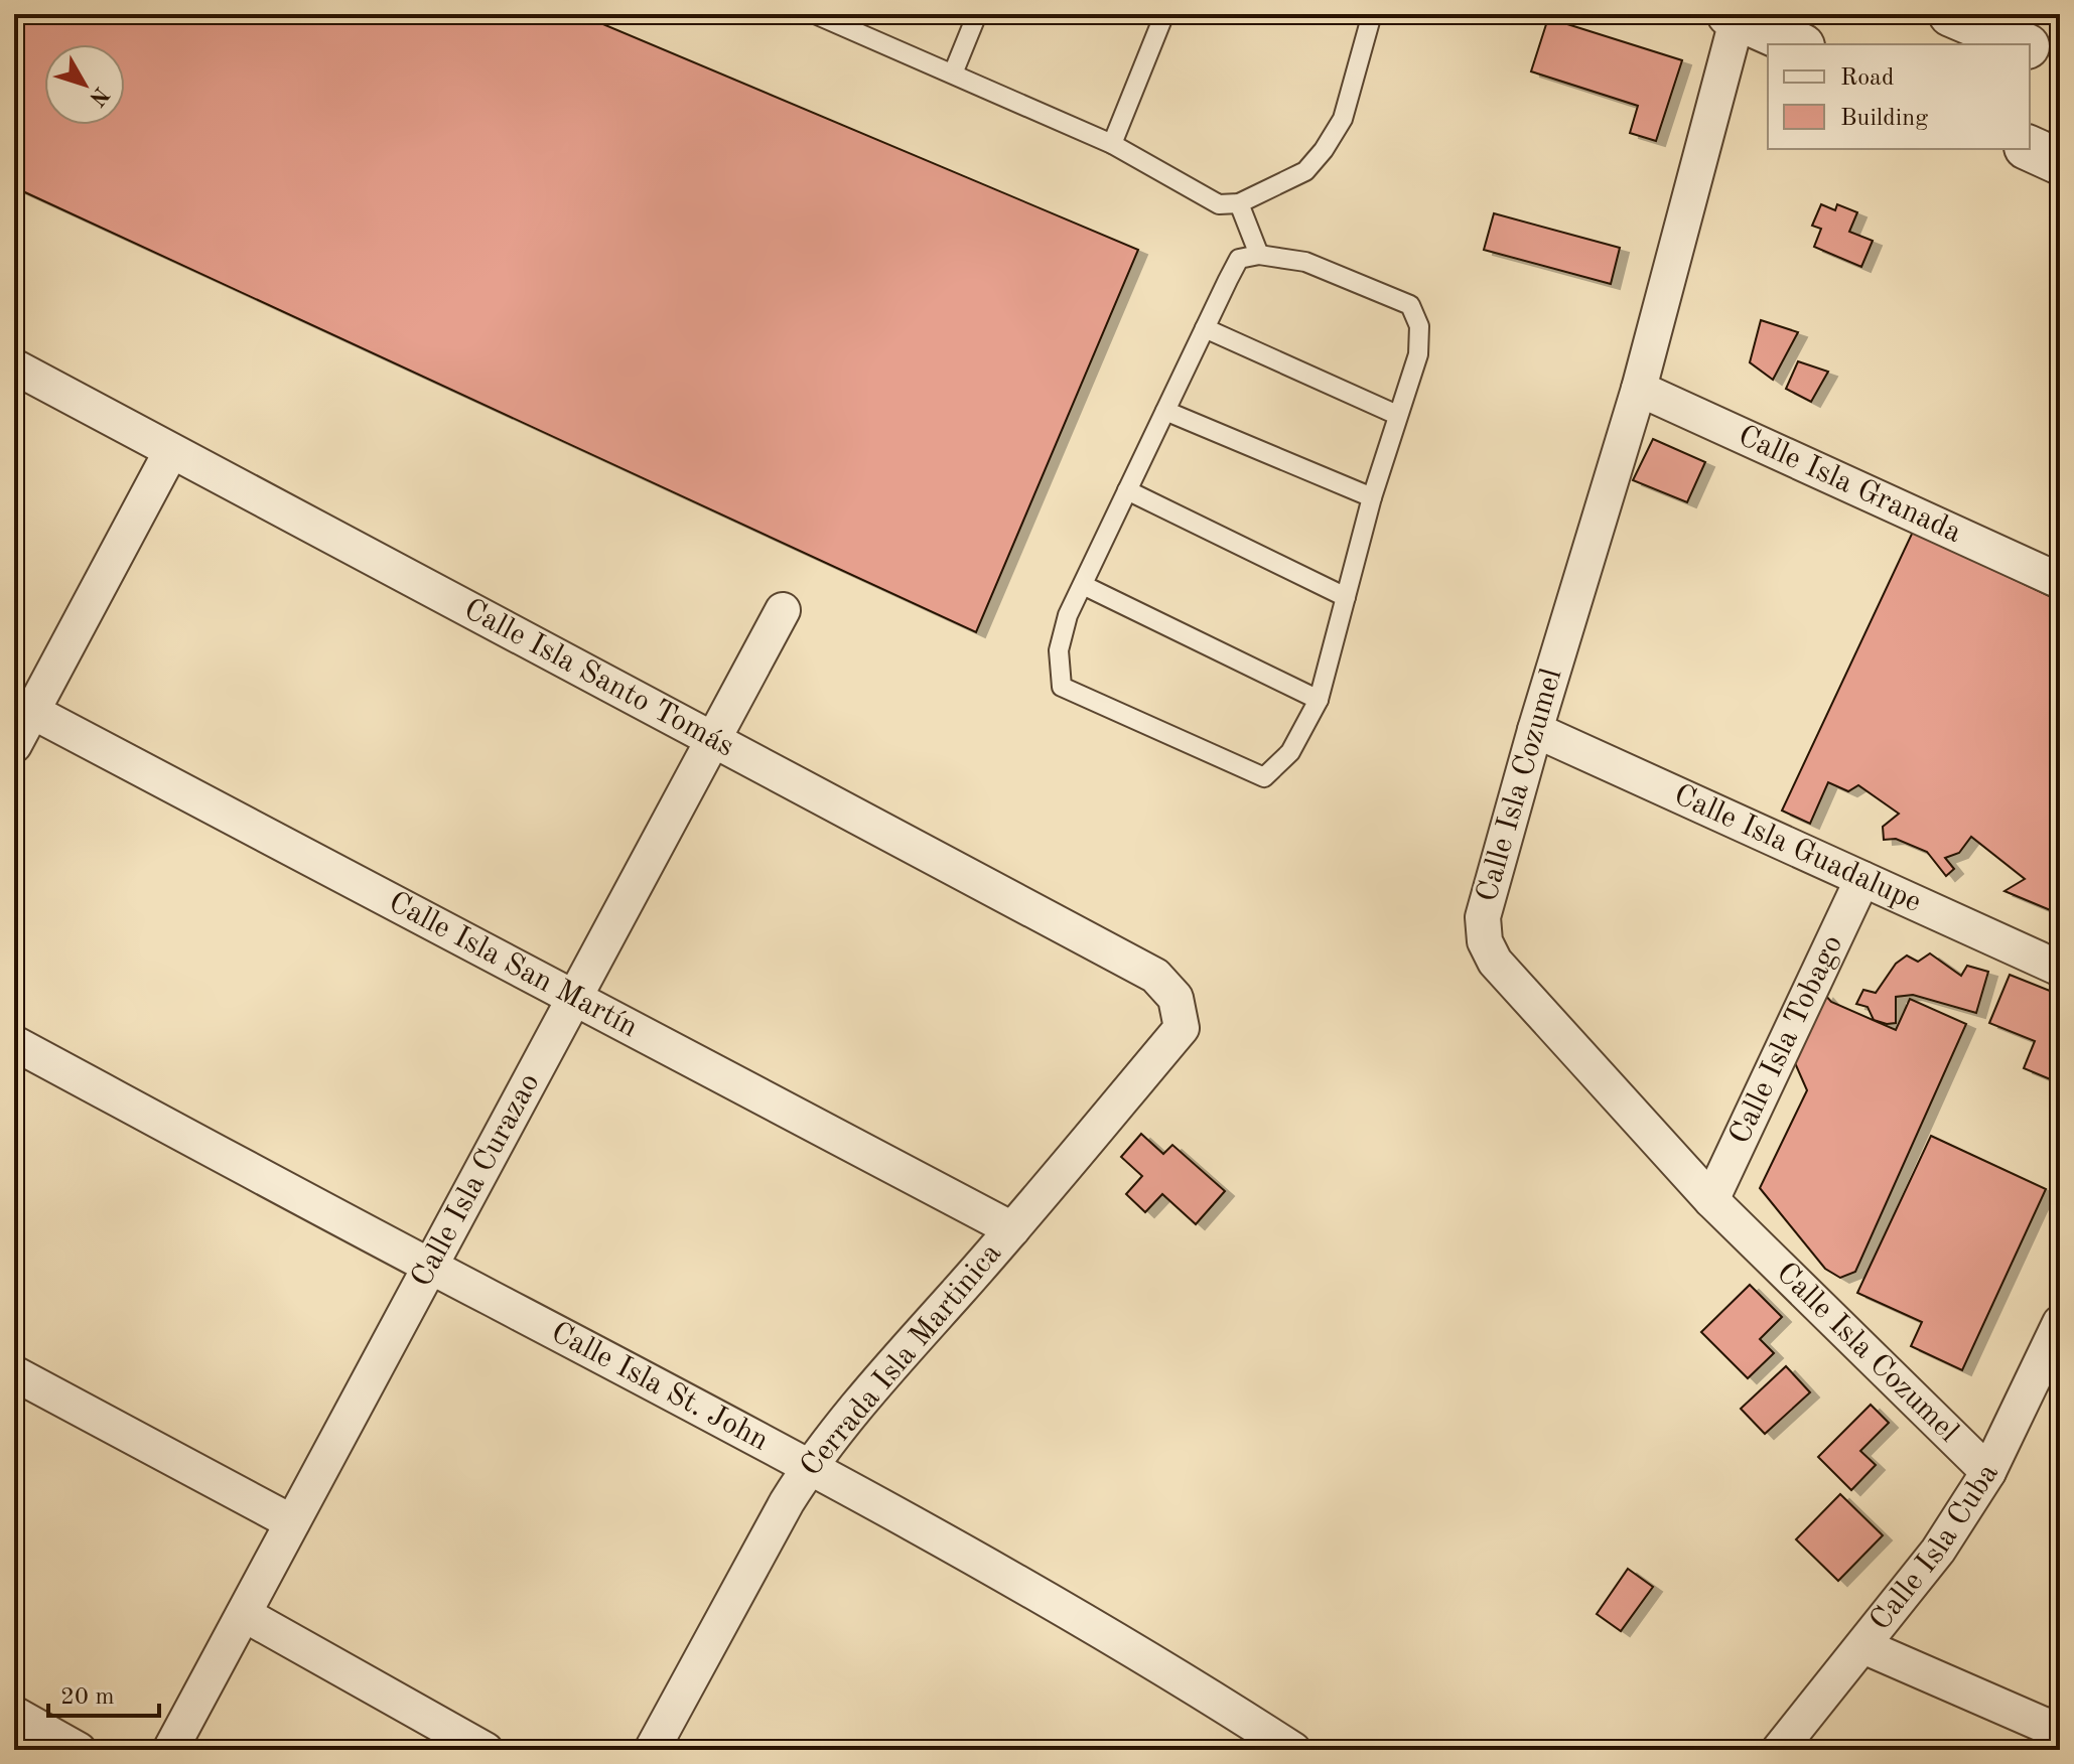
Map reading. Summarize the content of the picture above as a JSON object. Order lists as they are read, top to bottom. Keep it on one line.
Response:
{"streets":{"street":["Calle Isla Granada","Calle Isla Santo Tomás","Calle Isla Cozumel","Calle Isla Guadalupe","Calle Isla San Martín","Calle Isla Tobago","Calle Isla Curazao","Cerrada Isla Martinica","Calle Isla St. John","Calle Isla Cuba"]},"crossings":[["Calle Isla Granada","Calle Isla Cozumel"],["Calle Isla Santo Tomás","Calle Isla Curazao"],["Calle Isla Santo Tomás","Cerrada Isla Martinica"],["Calle Isla Cozumel","Calle Isla Guadalupe"],["Calle Isla Cozumel","Calle Isla Tobago"],["Calle Isla Cozumel","Calle Isla Cuba"],["Calle Isla Guadalupe","Calle Isla Tobago"],["Calle Isla San Martín","Calle Isla Curazao"],["Calle Isla San Martín","Cerrada Isla Martinica"],["Calle Isla Curazao","Calle Isla St. John"],["Cerrada Isla Martinica","Calle Isla St. John"]],"legend":["Road","Building"],"scale_bar":"20 m","north":"bottom right"}
